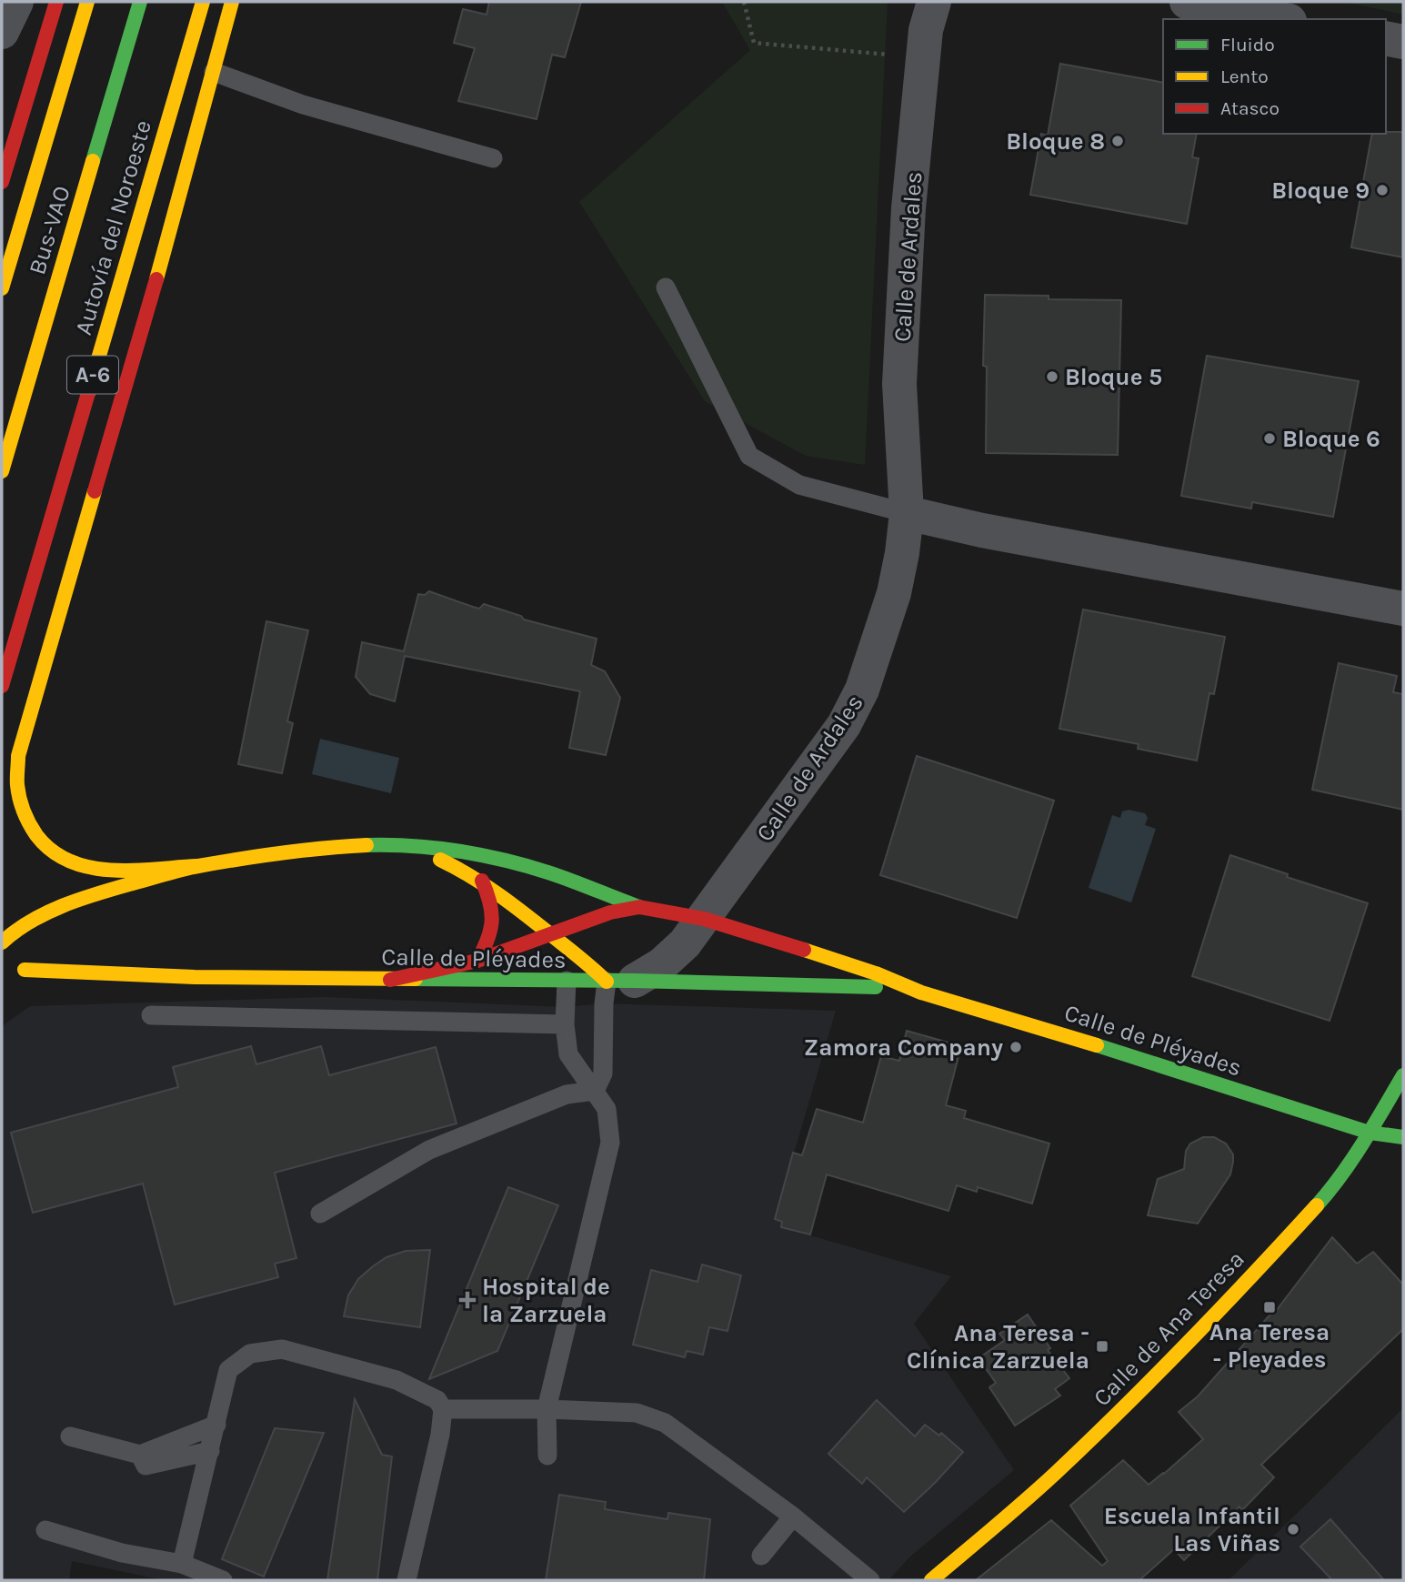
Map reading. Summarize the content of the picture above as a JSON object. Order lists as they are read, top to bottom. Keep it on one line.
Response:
{"streets":{"main road":["Autovía del Noroeste","Bus-VAO","A-6","Calle de Pléyades","Calle de Ana Teresa"],"street":["Calle de Ardales"]},"crossings":[["Calle de Ardales","Calle de Pléyades"],["Calle de Pléyades","Calle de Ana Teresa"]],"places":{"other":["Bloque 8","Bloque 9","Bloque 5","Bloque 6","Zamora Company","Escuela Infantil Las Viñas"],"health":["Hospital de la Zarzuela"],"transit":["Ana Teresa - Pleyades","Ana Teresa - Clínica Zarzuela"]},"legend":["Fluido","Lento","Atasco"]}
